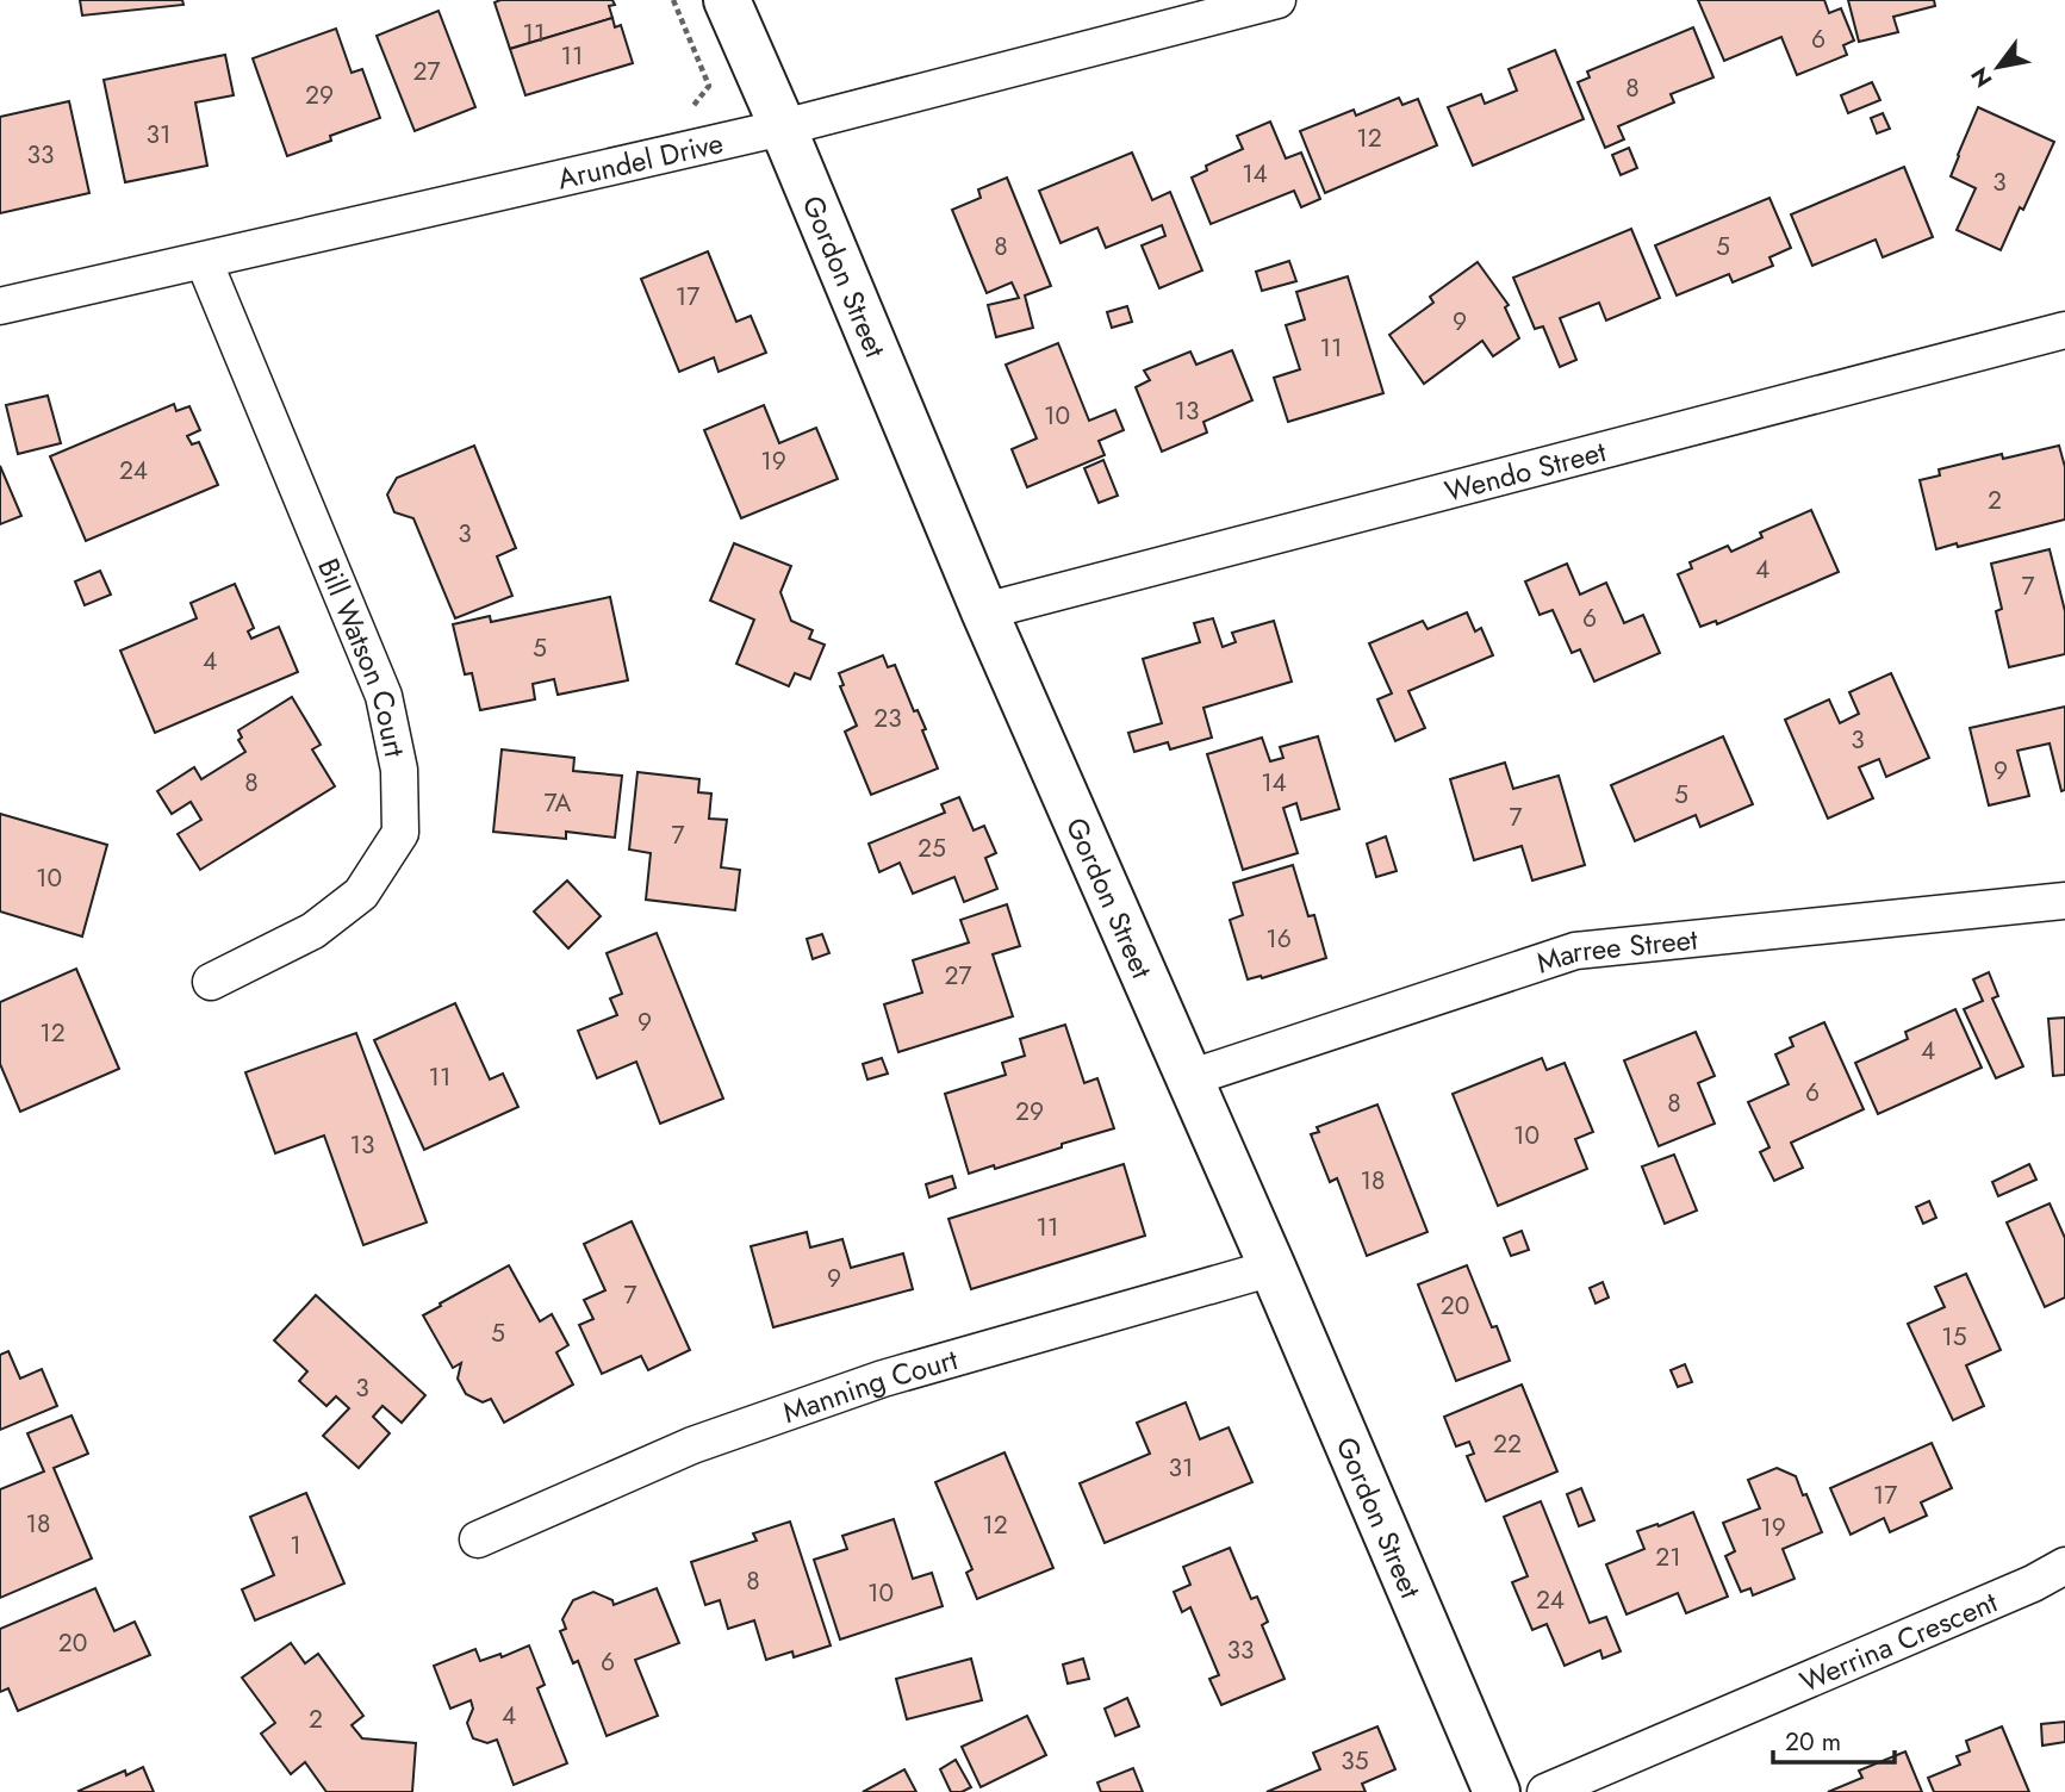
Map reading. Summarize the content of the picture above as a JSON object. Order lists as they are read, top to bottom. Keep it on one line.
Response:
{"streets":{"street":["Arundel Drive","Gordon Street","Wendo Street","Bill Watson Court","Marree Street","Manning Court","Werrina Crescent"]},"crossings":[["Arundel Drive","Gordon Street"],["Arundel Drive","Bill Watson Court"],["Gordon Street","Wendo Street"],["Gordon Street","Marree Street"],["Gordon Street","Manning Court"]],"house_numbers":["11","6","11","27","8","29","31","12","33","14","3","8","5","17","9","11","13","10","19","24","2","3","4","7","6","5","4","23","3","9","8","14","5","7A","7","7","25","10","16","27","9","12","4","11","6","8","29","10","13","18","11","9","7","20","5","15","3","22","31","17","18","12","19","1","21","8","10","24","20","33","6","4","2","35"],"scale_bar":"20 m","north":"bottom left"}
